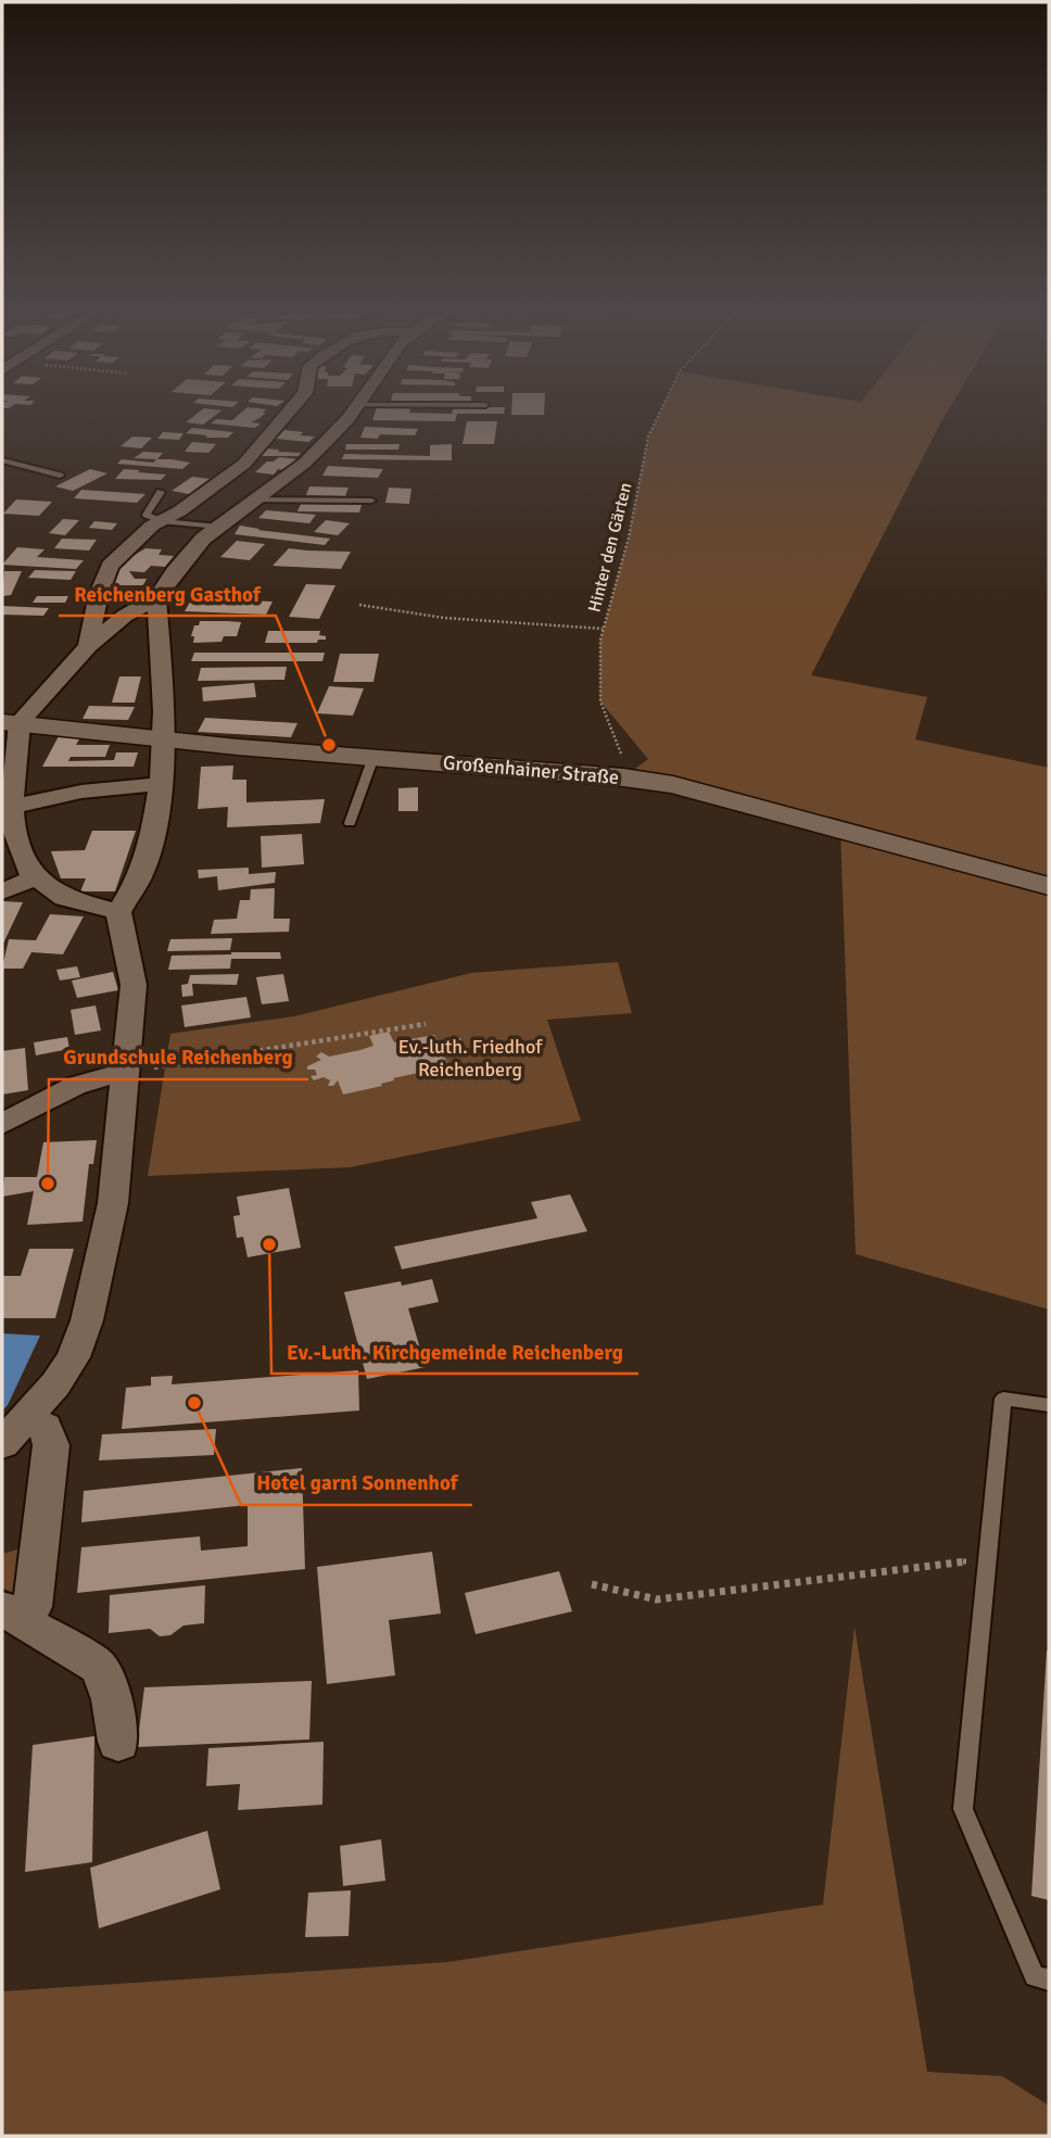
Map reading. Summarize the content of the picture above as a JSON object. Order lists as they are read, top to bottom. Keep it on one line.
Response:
{"streets":{"street":["Großenhainer Straße"],"path":["Hinter den Gärten"]},"crossings":[["Hinter den Gärten","Großenhainer Straße"]],"parks":["Ev.-luth. Friedhof Reichenberg"],"places":["Reichenberg Gasthof","Grundschule Reichenberg","Ev.-Luth. Kirchgemeinde Reichenberg","Hotel garni Sonnenhof"]}
